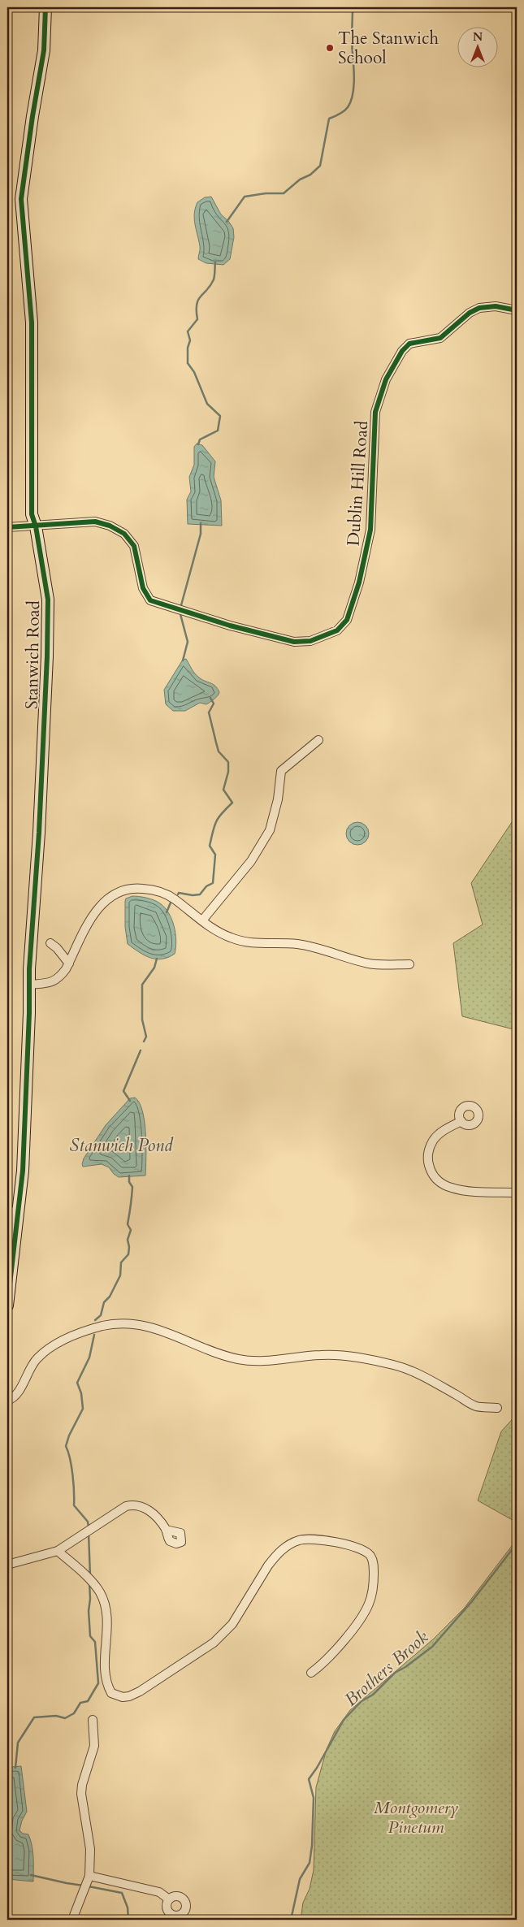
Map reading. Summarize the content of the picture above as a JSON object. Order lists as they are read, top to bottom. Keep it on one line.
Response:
{"streets":{"street":["Dublin Hill Road","Stanwich Road"]},"crossings":[["Dublin Hill Road","Stanwich Road"]],"water":["Stanwich Pond","Brothers Brook"],"parks":["Montgomery Pinetum"],"places":["The Stanwich School"],"north":"top"}
